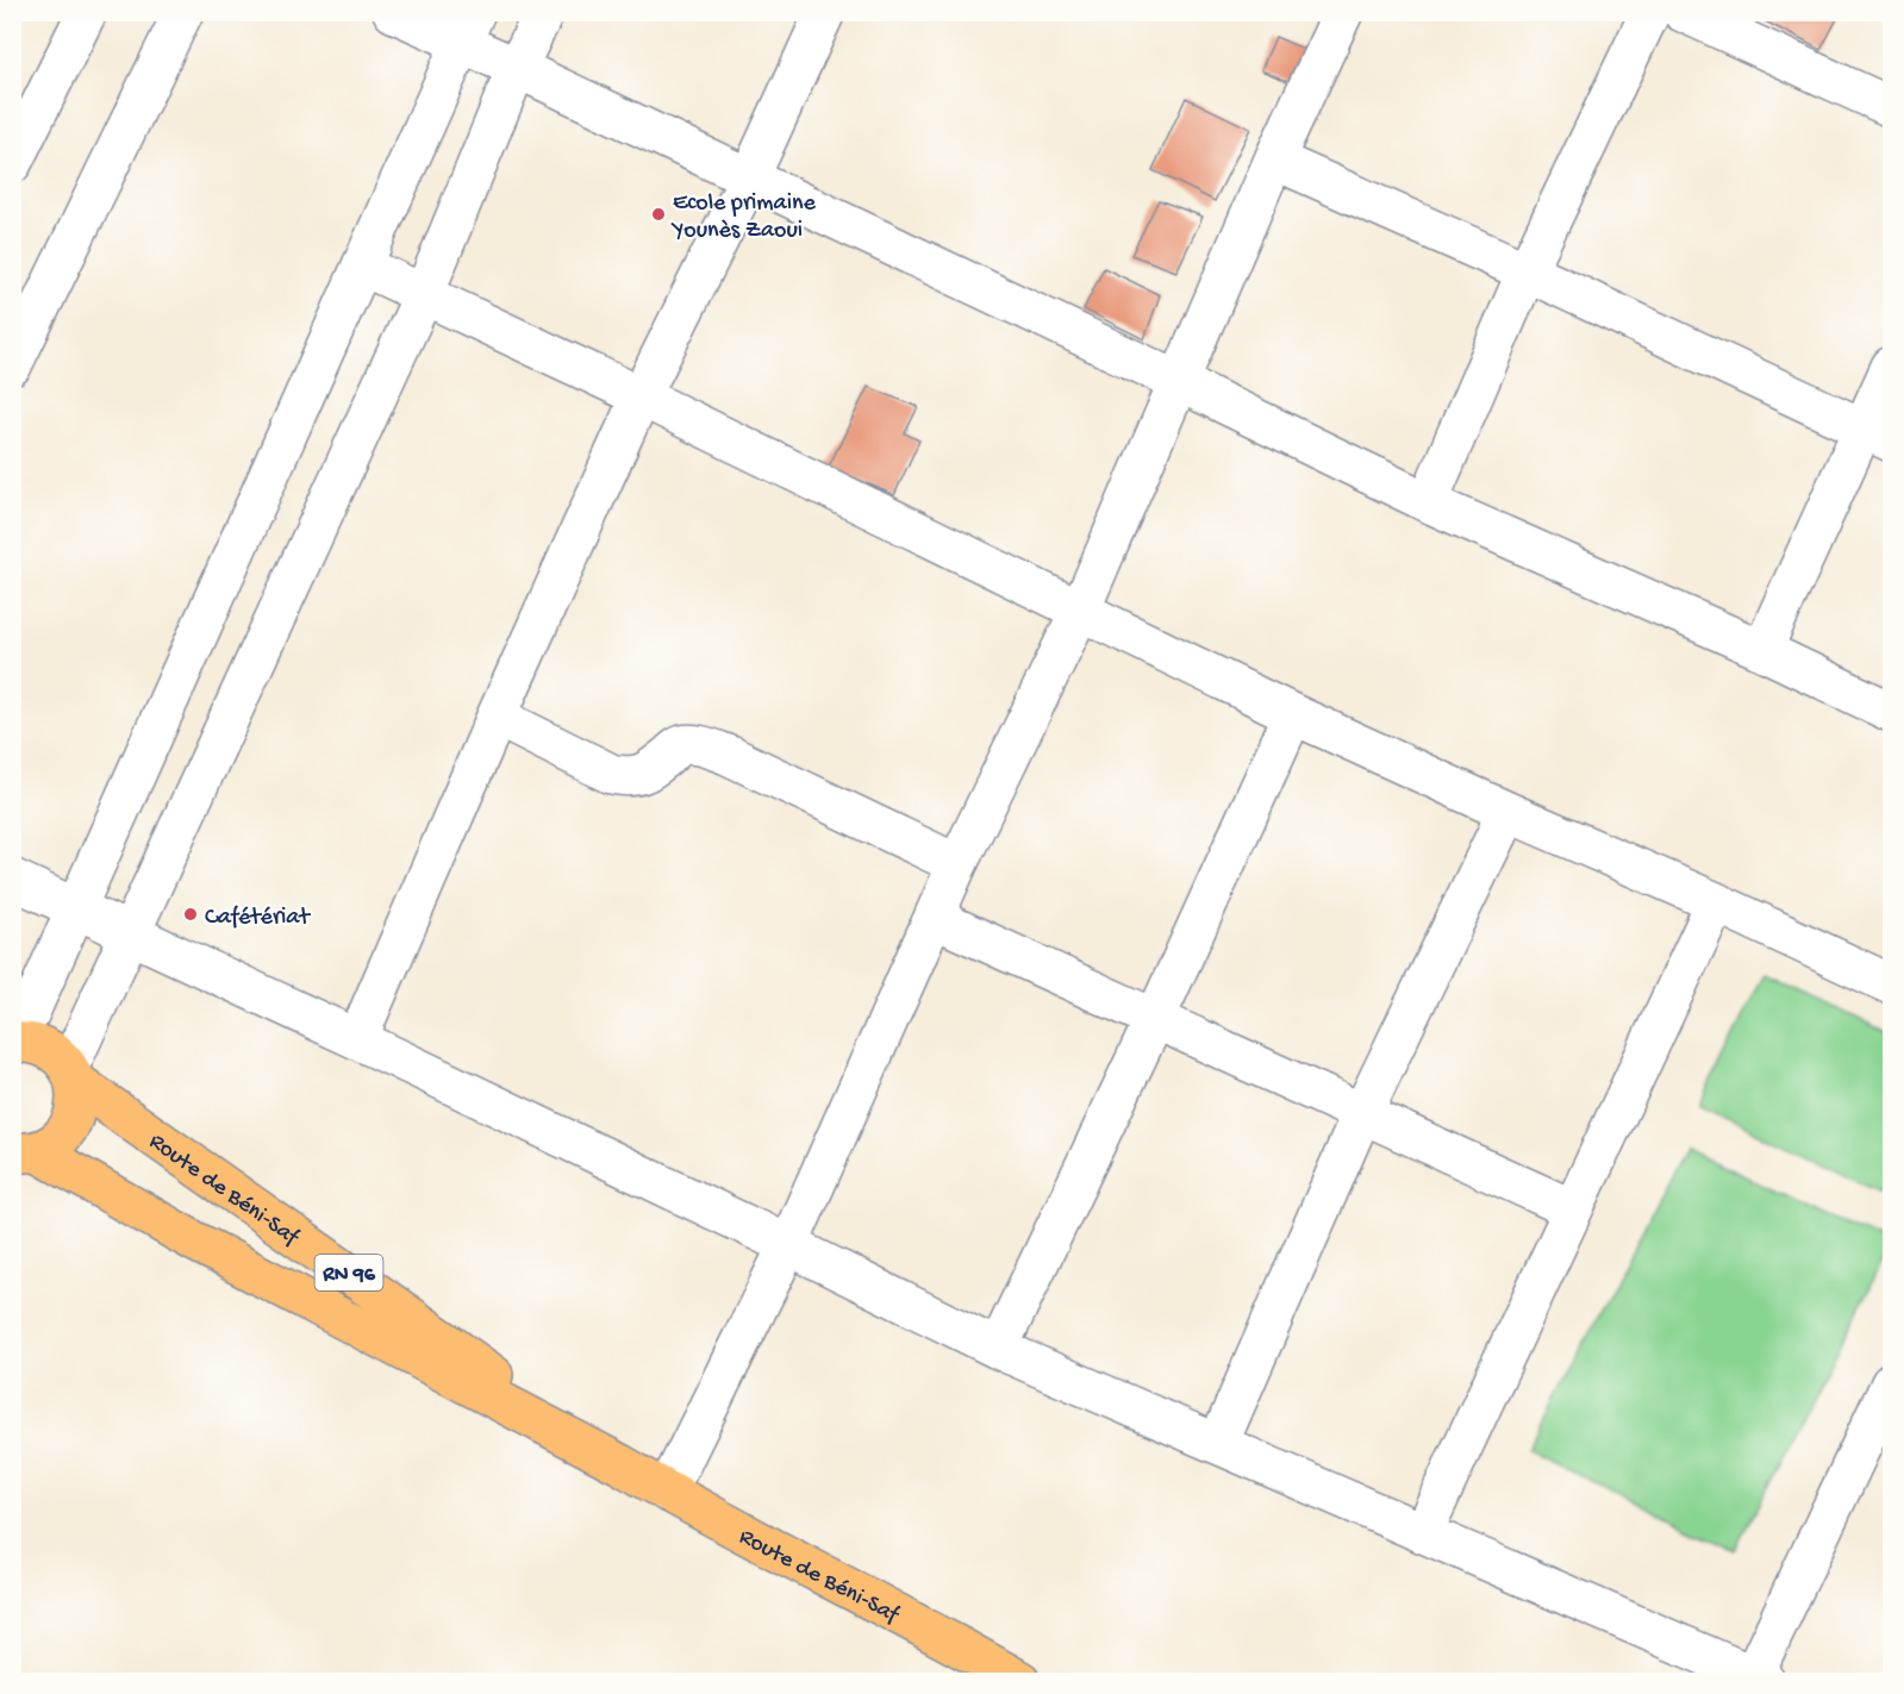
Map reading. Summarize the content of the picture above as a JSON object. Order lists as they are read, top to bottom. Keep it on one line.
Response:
{"streets":{"main road":["Route de Béni-Saf","RN 96"]},"places":["Ecole primaine Younès Zaoui","Cafétériat"]}
